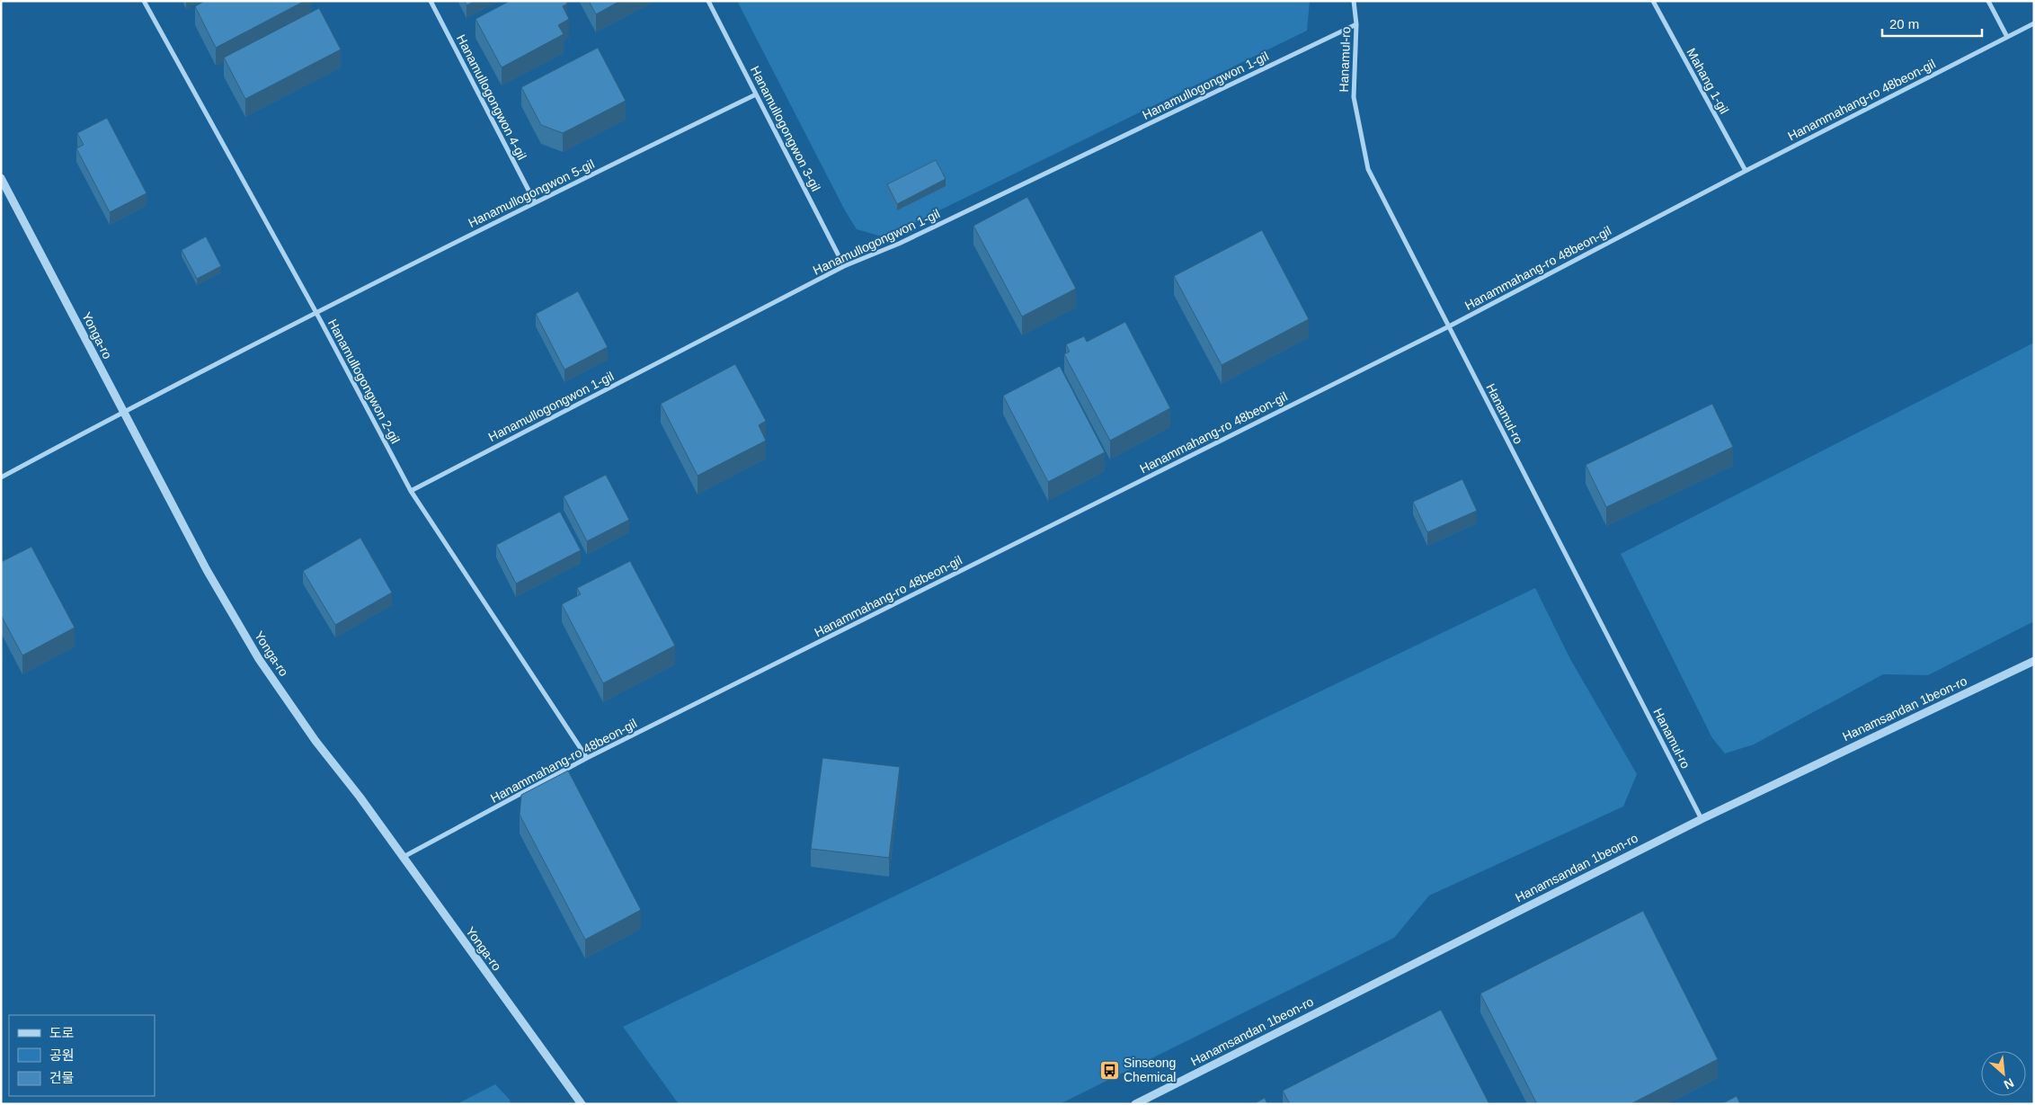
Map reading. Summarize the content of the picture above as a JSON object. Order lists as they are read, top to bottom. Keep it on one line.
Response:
{"streets":{"street":["Hanamul-ro","Mahang 1-gil","Hanamullogongwon 1-gil","Hanamullogongwon 4-gil","Hanammahang-ro 48beon-gil","Hanamullogongwon 3-gil","Hanamullogongwon 5-gil","Yonga-ro","Hanamullogongwon 2-gil","Hanamsandan 1beon-ro"]},"crossings":[["Hanamul-ro","Hanamullogongwon 1-gil"],["Hanamul-ro","Hanammahang-ro 48beon-gil"],["Hanamul-ro","Hanamsandan 1beon-ro"],["Mahang 1-gil","Hanammahang-ro 48beon-gil"],["Hanamullogongwon 1-gil","Hanamullogongwon 3-gil"],["Hanamullogongwon 1-gil","Hanamullogongwon 2-gil"],["Hanamullogongwon 4-gil","Hanamullogongwon 5-gil"],["Hanammahang-ro 48beon-gil","Yonga-ro"],["Hanammahang-ro 48beon-gil","Hanamullogongwon 2-gil"],["Hanamullogongwon 3-gil","Hanamullogongwon 5-gil"],["Hanamullogongwon 5-gil","Yonga-ro"],["Hanamullogongwon 5-gil","Hanamullogongwon 2-gil"]],"places":{"bus stop":["Sinseong Chemical"]},"legend":["도로","공원","건물"],"scale_bar":"20 m","north":"bottom right"}
